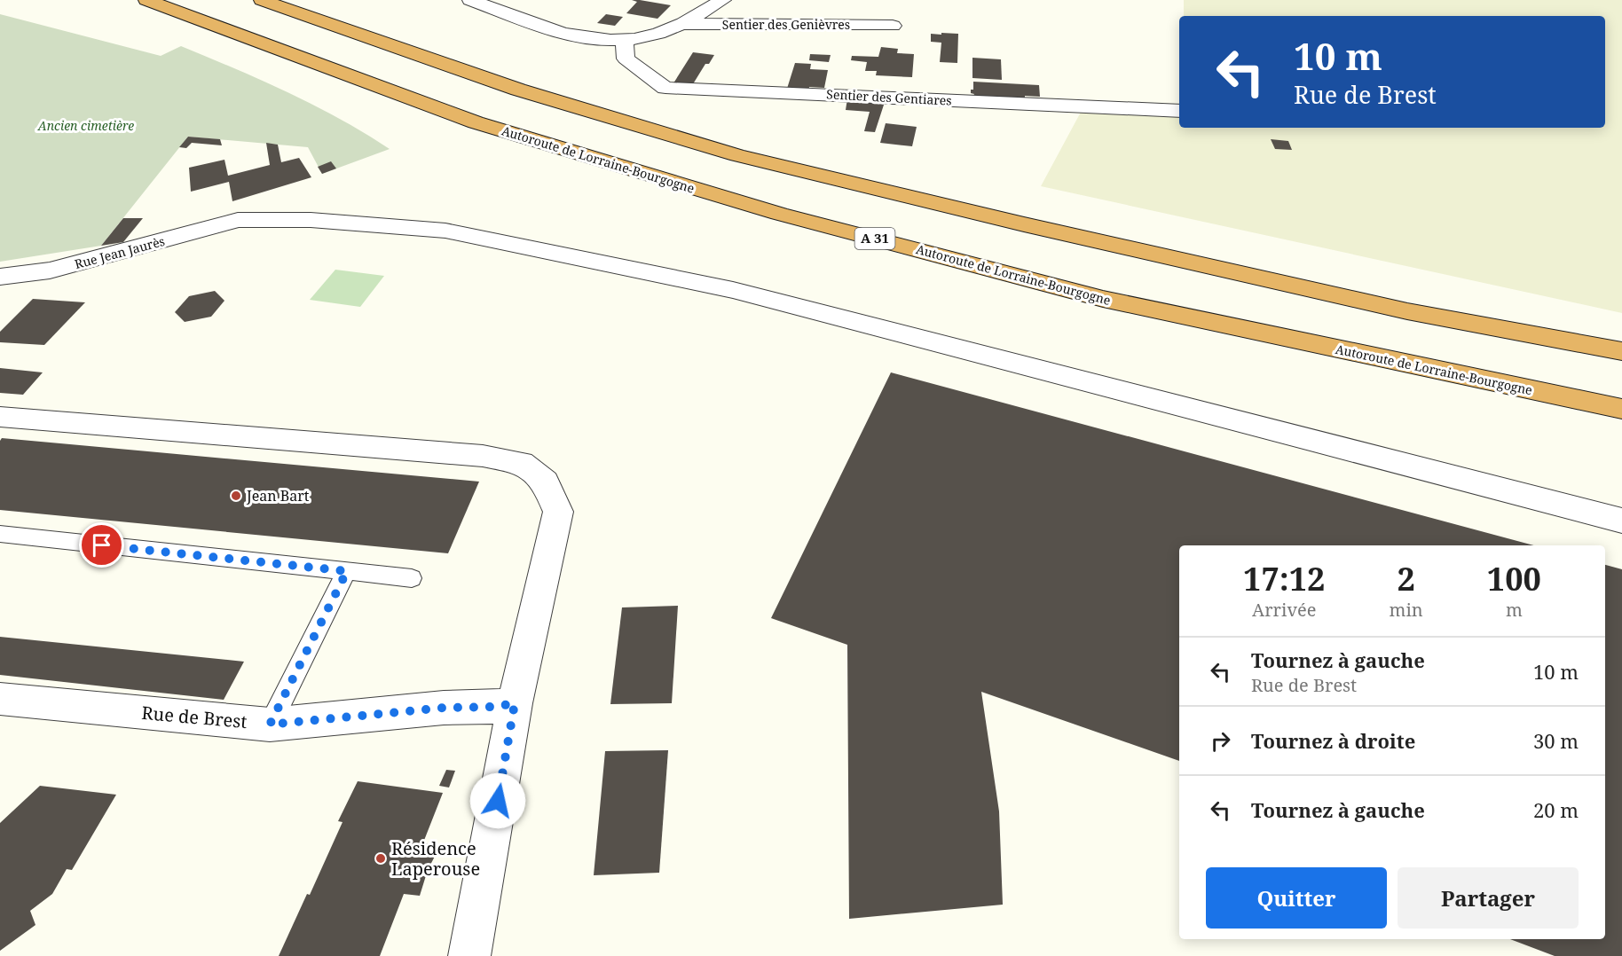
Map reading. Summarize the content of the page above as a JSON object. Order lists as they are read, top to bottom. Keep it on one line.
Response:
{"streets":{"highway":["Autoroute de Lorraine-Bourgogne","A 31"],"street":["Sentier des Genièvres","Sentier des Gentiares","Rue Jean Jaurès","Rue de Brest"]},"parks":["Ancien cimetière"],"places":["Jean Bart","Résidence Laperouse"],"page":{"turn":["10 m","Rue de Brest"],"eta":["17:12","Arrivée","2","min","100","m"],"list":[{"name":"Tournez à gauche","note":"Rue de Brest","value":"10 m"},{"name":"Tournez à droite","value":"30 m"},{"name":"Tournez à gauche","value":"20 m"}],"buttons":["Quitter","Partager"]}}
